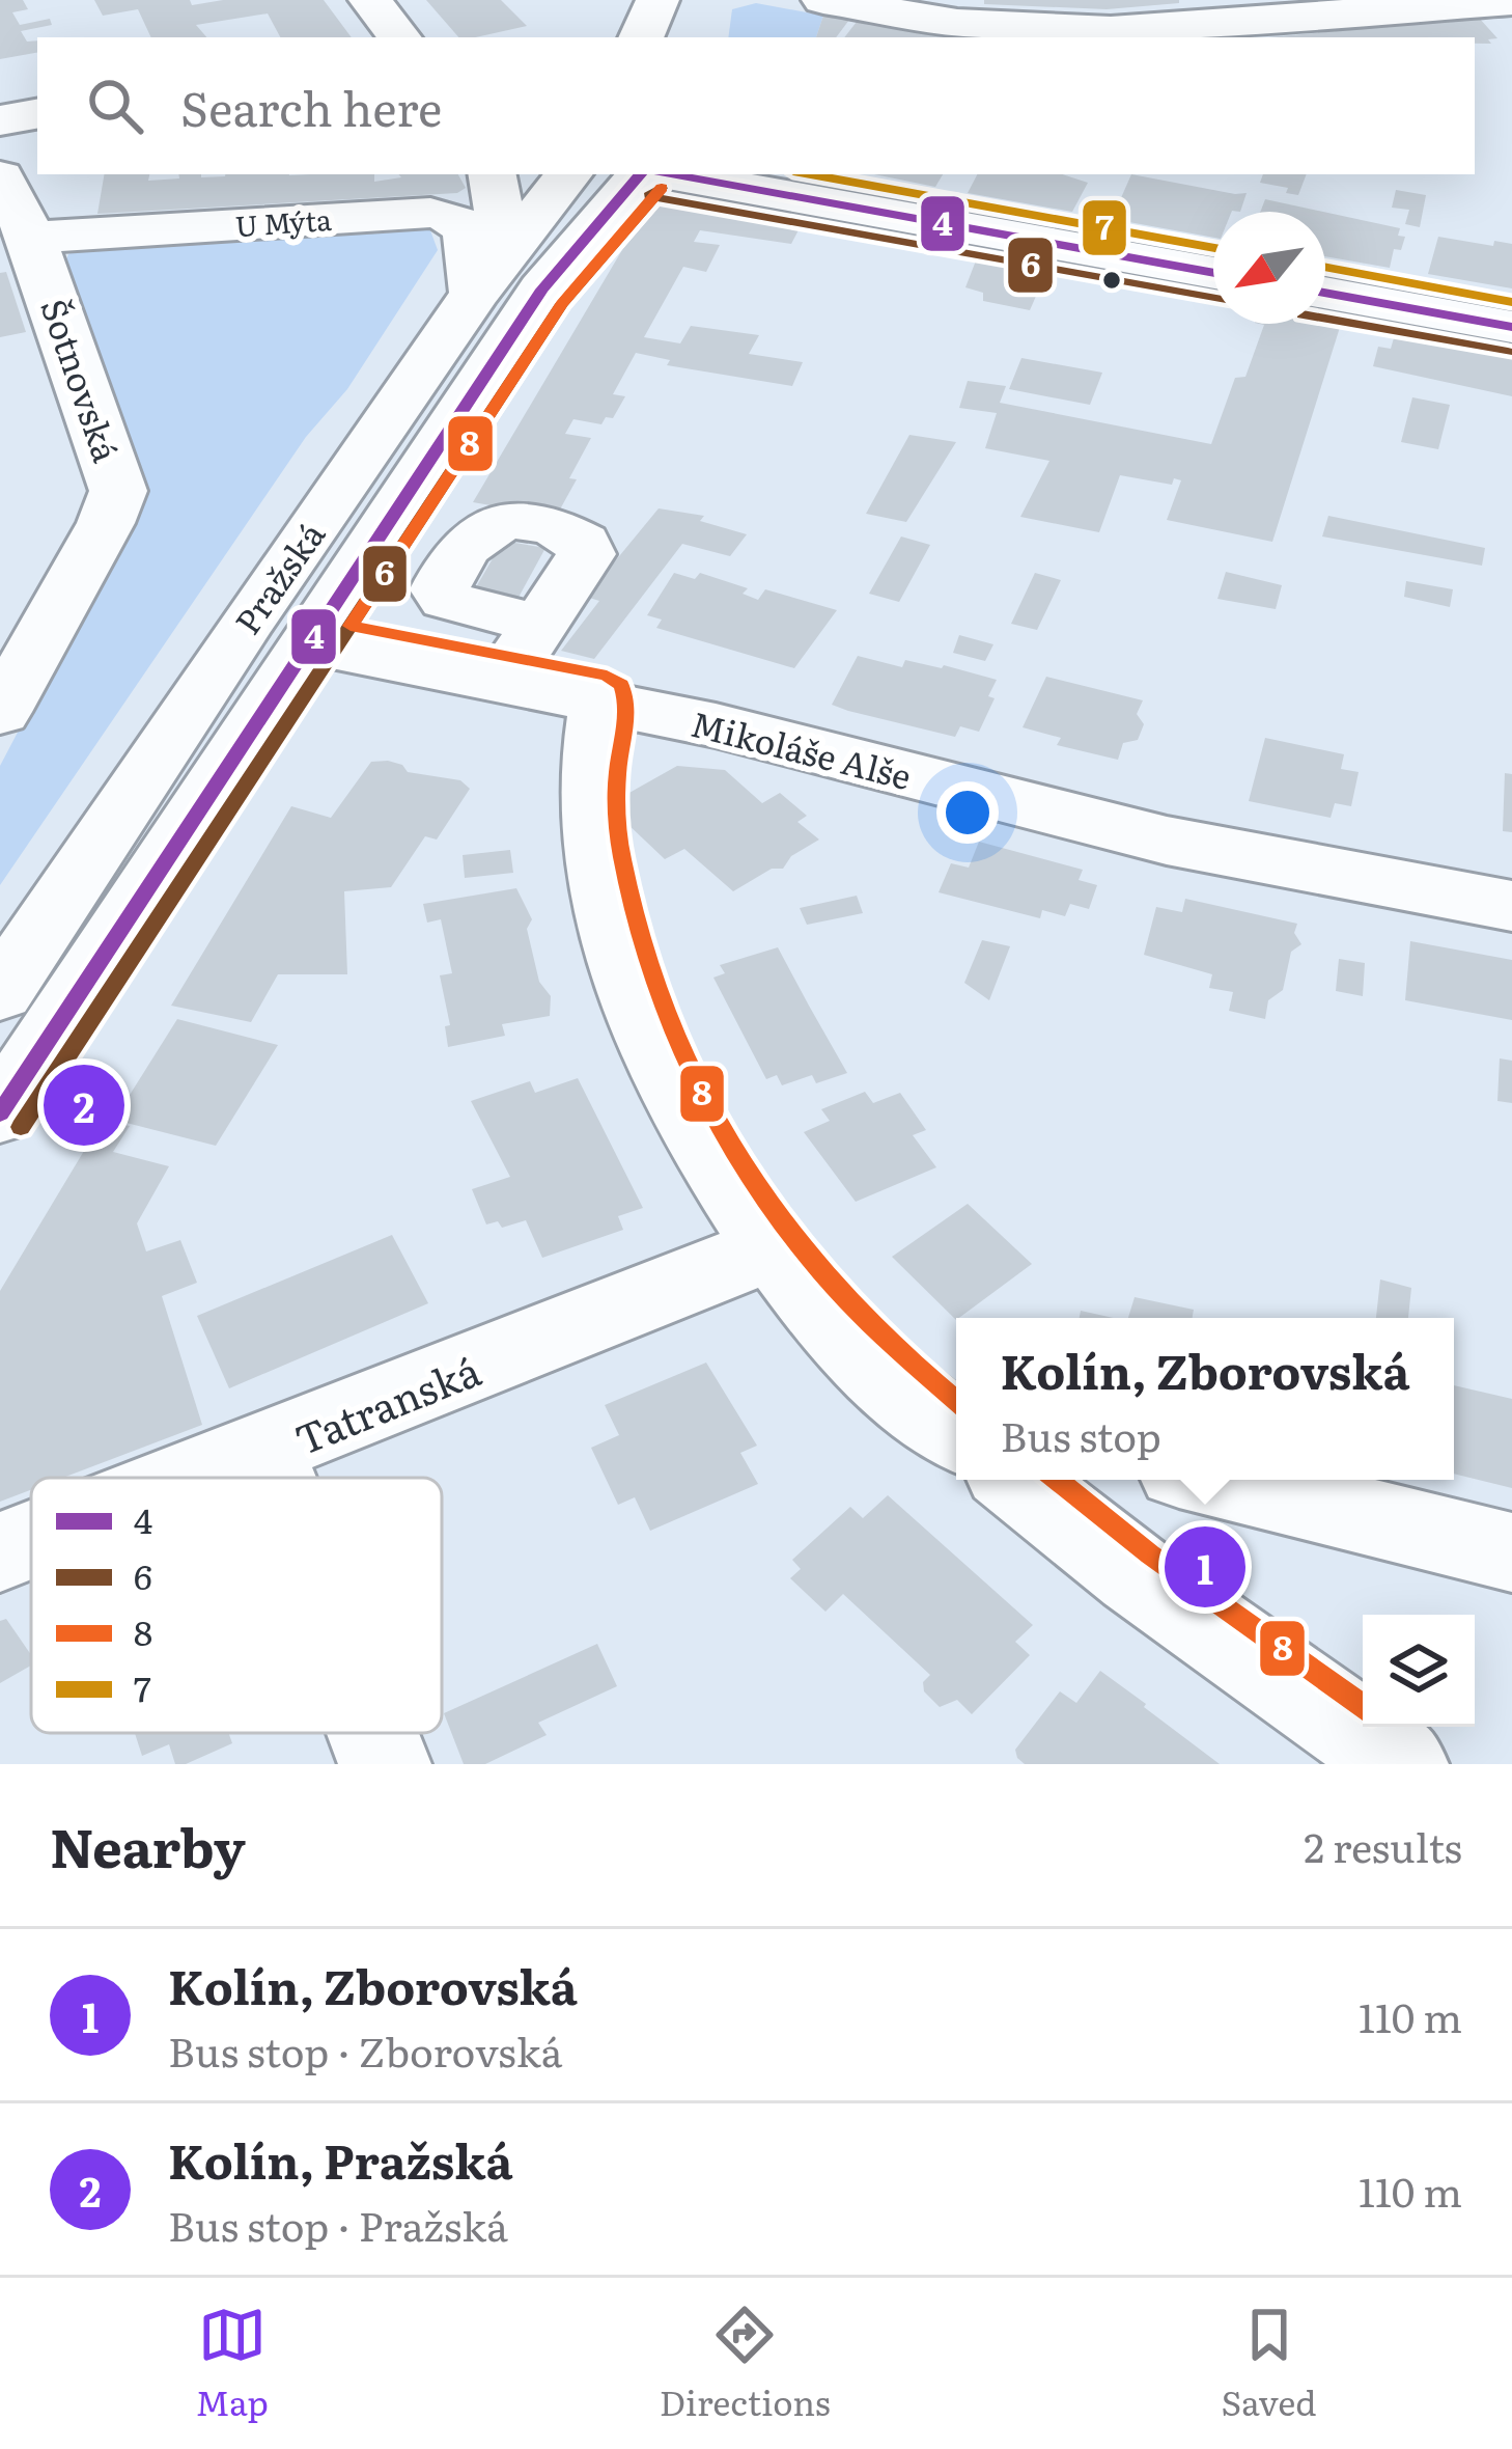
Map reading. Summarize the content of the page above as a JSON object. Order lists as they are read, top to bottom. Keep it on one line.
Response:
{"streets":{"street":["U Mýta","Šotnovská","Pražská","Mikoláše Alše","Tatranská"]},"crossings":[["U Mýta","Šotnovská"],["U Mýta","Pražská"],["Pražská","Mikoláše Alše"]],"lines":["transit line 4","transit line 7","transit line 6","transit line 8"],"legend":["4","6","8","7"],"north":"bottom left","page":{"search":"Search here","pins":["2","1"],"popup":["Kolín, Zborovská","Bus stop"],"heading":["Nearby","2 results"],"list":[{"mark":"1","name":"Kolín, Zborovská","note":"Bus stop · Zborovská","value":"110 m"},{"mark":"2","name":"Kolín, Pražská","note":"Bus stop · Pražská","value":"110 m"}],"nav":["Map","Directions","Saved"]}}
